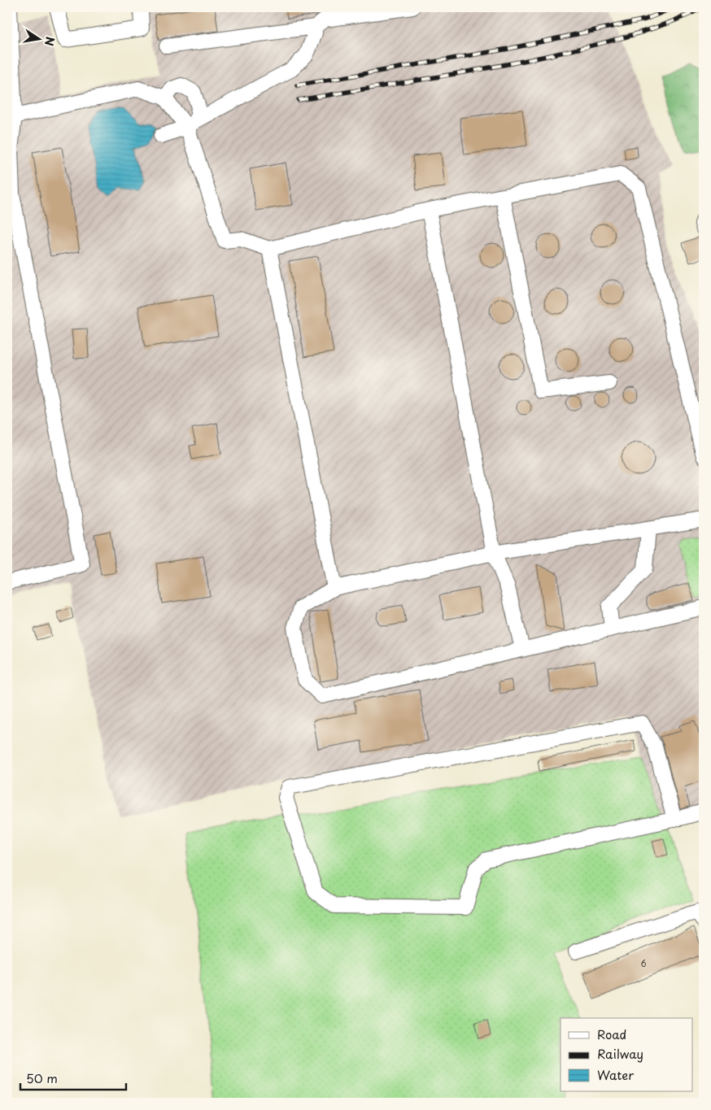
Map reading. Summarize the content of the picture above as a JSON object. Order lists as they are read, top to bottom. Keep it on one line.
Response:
{"house_numbers":["6"],"legend":["Road","Railway","Water"],"scale_bar":"50 m","north":"right"}
